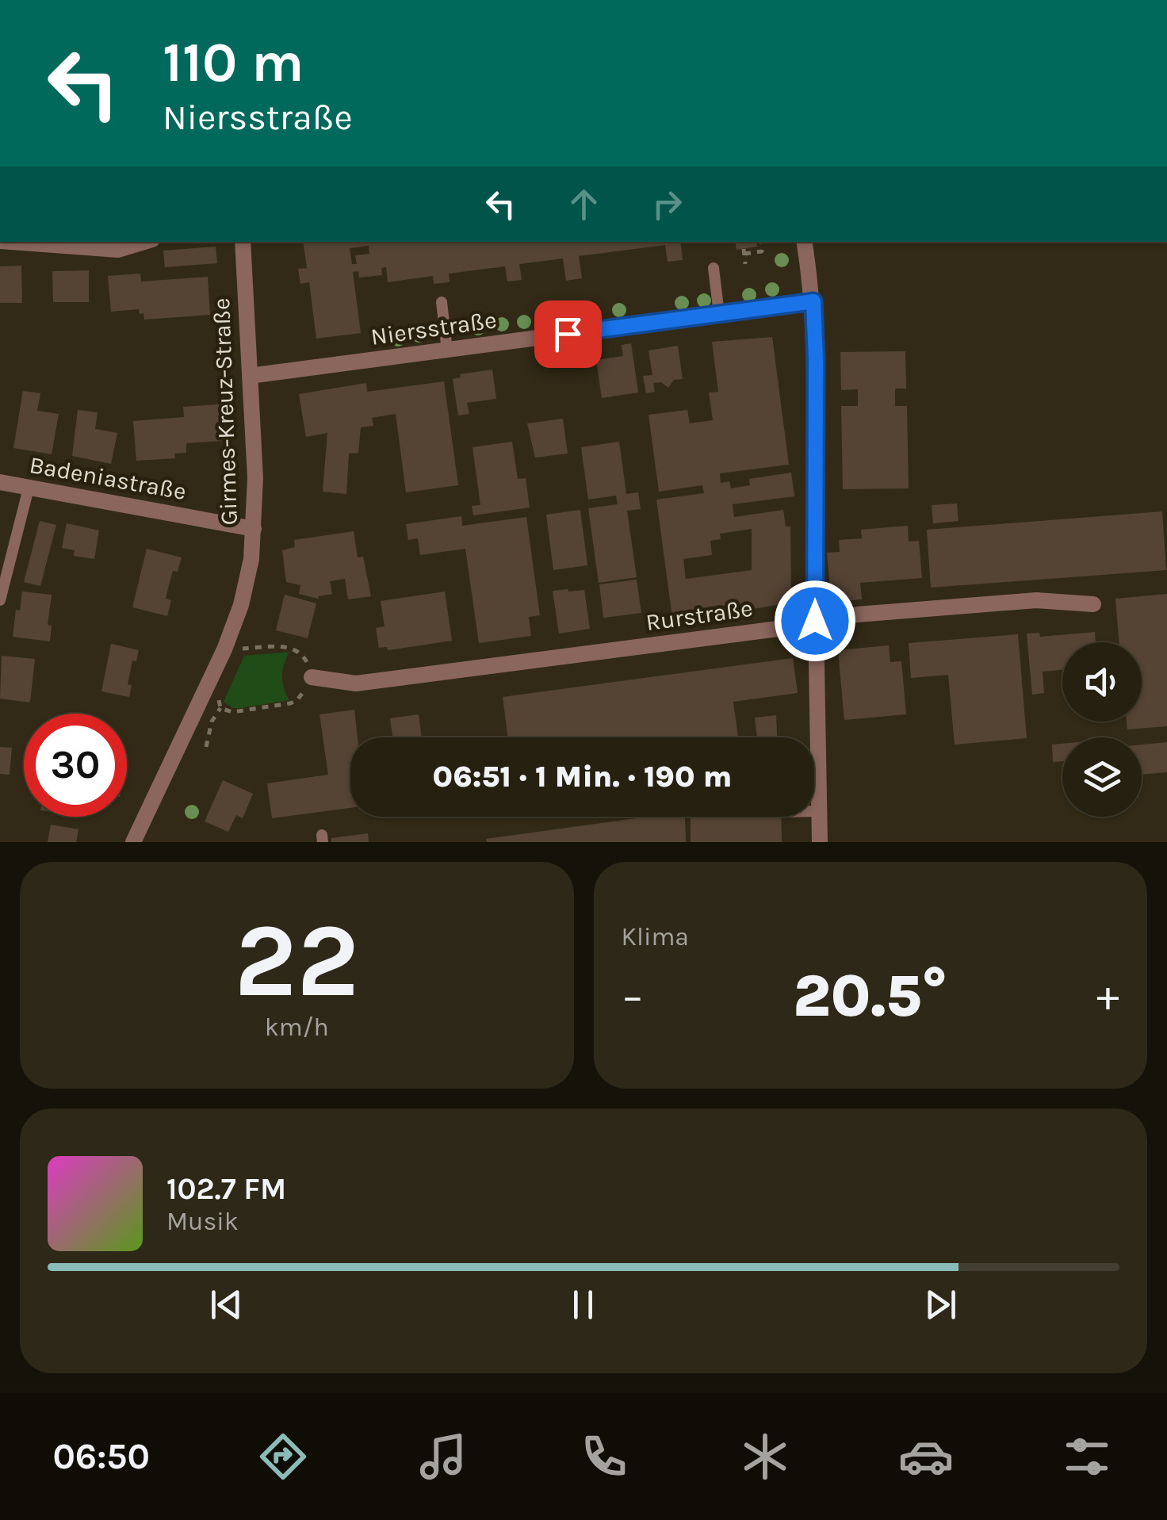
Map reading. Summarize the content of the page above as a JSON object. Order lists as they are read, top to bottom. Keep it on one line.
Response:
{"streets":{"street":["Niersstraße","Girmes-Kreuz-Straße","Badeniastraße","Rurstraße"]},"crossings":[["Niersstraße","Girmes-Kreuz-Straße"],["Girmes-Kreuz-Straße","Badeniastraße"]],"page":{"turn":["110 m","Niersstraße"],"limit":"30","trip":"06:51 · 1 Min. · 190 m","tile":[["22","km/h"],"Klima"],"heat":["−","20.5°","+"],"song":["102.7 FM","Musik"],"tabs":"06:50"}}
